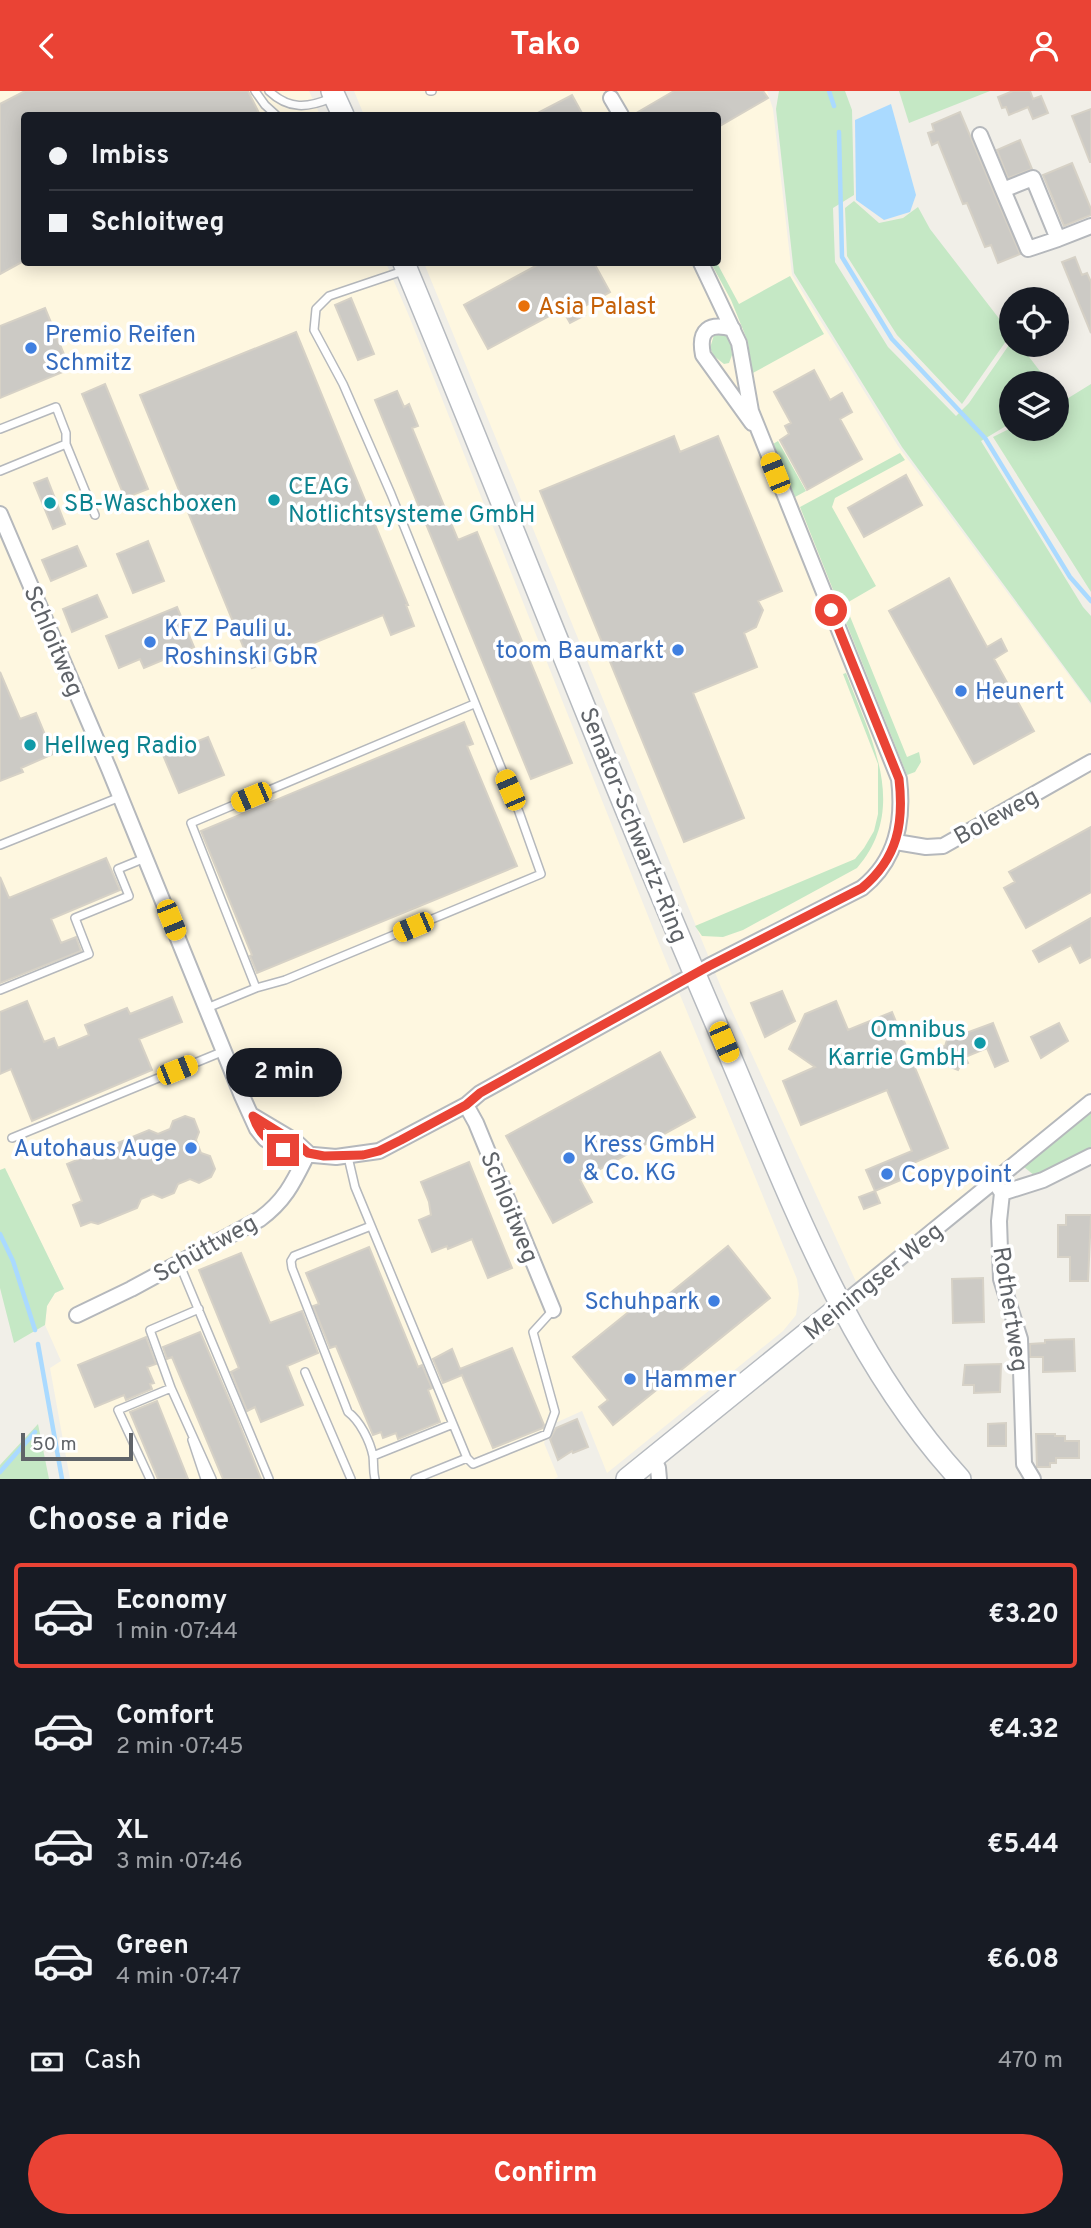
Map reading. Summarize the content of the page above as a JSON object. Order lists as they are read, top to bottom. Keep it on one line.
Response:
{"streets":{"main road":["Senator-Schwartz-Ring","Meiningser Weg"],"street":["Schloitweg","Boleweg","Schüttweg","Rothertweg"]},"crossings":[["Schloitweg","Senator-Schwartz-Ring"],["Schloitweg","Schüttweg"],["Senator-Schwartz-Ring","Meiningser Weg"],["Meiningser Weg","Rothertweg"]],"places":["Asia Palast","Premio Reifen Schmitz","CEAG Notlichtsysteme GmbH","SB-Waschboxen","KFZ Pauli u. Roshinski GbR","toom Baumarkt","Heunert","Hellweg Radio","Omnibus Karrie GmbH","Autohaus Auge","Kress GmbH & Co. KG","Copypoint","Schuhpark","Hammer"],"scale_bar":"50 m","page":{"header":"Tako","banner":["Imbiss","Schloitweg"],"bubble":"2 min","scale":"50 m","heading":"Choose a ride","list":[{"name":"Economy","note":"1 min · 07:44","value":"€3.20"},{"name":"Comfort","note":"2 min · 07:45","value":"€4.32"},{"name":"XL","note":"3 min · 07:46","value":"€5.44"},{"name":"Green","note":"4 min · 07:47","value":"€6.08"}],"pay":["Cash","470 m"],"buttons":"Confirm"}}
